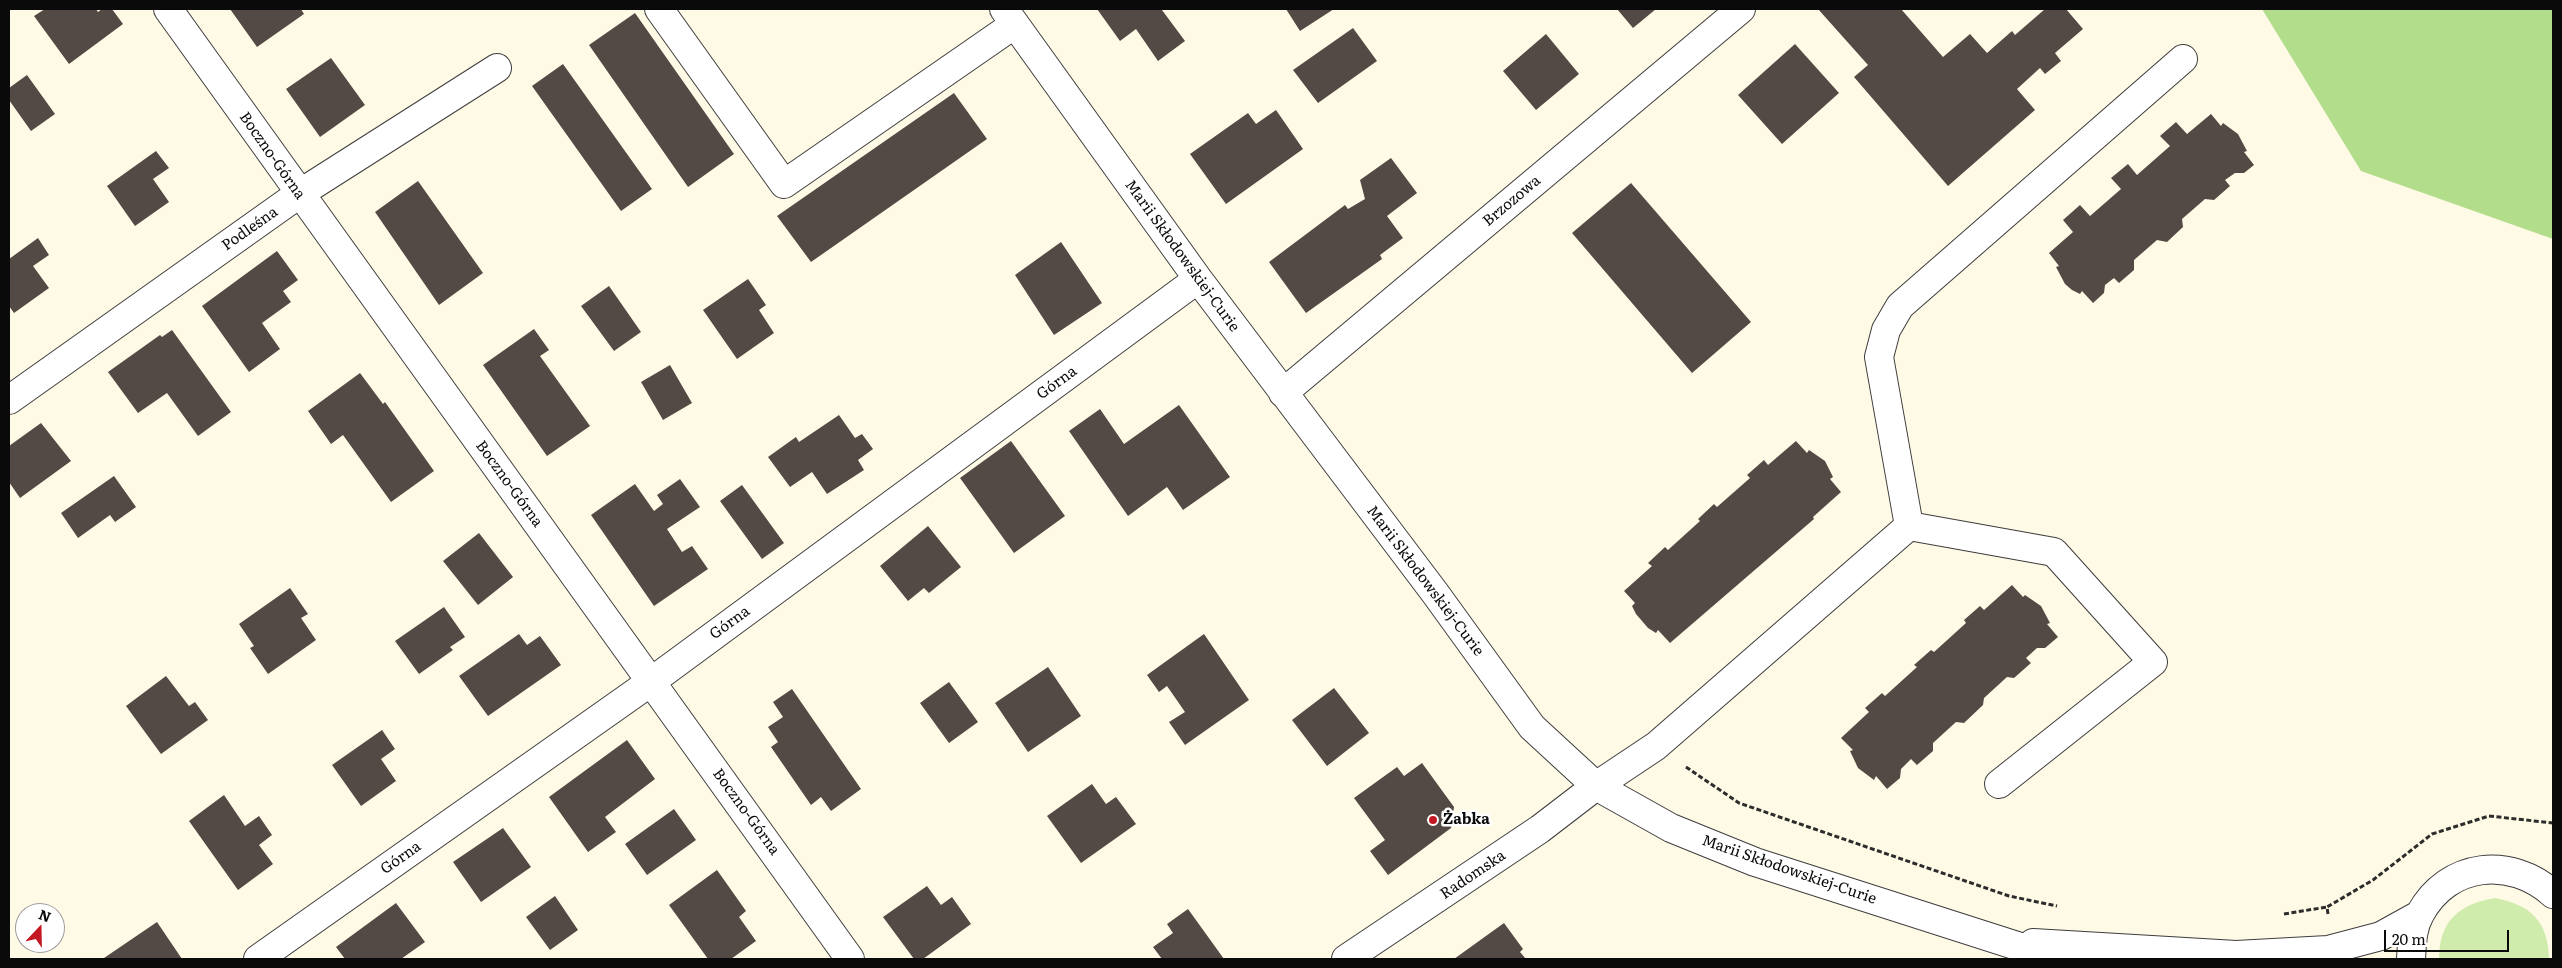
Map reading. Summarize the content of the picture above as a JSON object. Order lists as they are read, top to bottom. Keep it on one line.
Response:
{"streets":{"street":["Boczno-Górna","Brzozowa","Podleśna","Marii Skłodowskiej-Curie","Górna","Radomska"]},"crossings":[["Boczno-Górna","Podleśna"],["Boczno-Górna","Górna"],["Brzozowa","Marii Skłodowskiej-Curie"],["Marii Skłodowskiej-Curie","Górna"],["Marii Skłodowskiej-Curie","Radomska"]],"places":["Żabka"],"scale_bar":"20 m","north":"top"}
